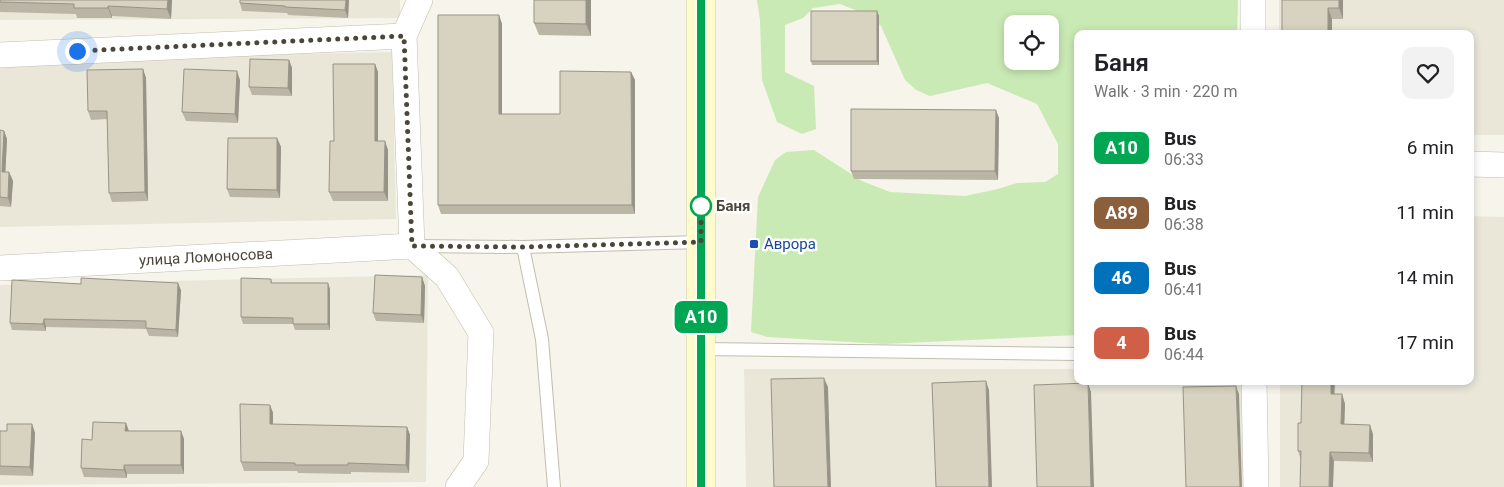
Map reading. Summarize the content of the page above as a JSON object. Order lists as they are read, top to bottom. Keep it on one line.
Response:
{"streets":{"street":["улица Ломоносова"]},"places":{"other":["Баня"],"transit":["Аврора"]},"lines":["bus line А10"],"page":{"on_map":"А10","heading":["Баня","Walk · 3 min · 220 m"],"list":[{"mark":"А10","name":"Bus","note":"06:33","value":"6 min"},{"mark":"А89","name":"Bus","note":"06:38","value":"11 min"},{"mark":"46","name":"Bus","note":"06:41","value":"14 min"},{"mark":"4","name":"Bus","note":"06:44","value":"17 min"}]}}
